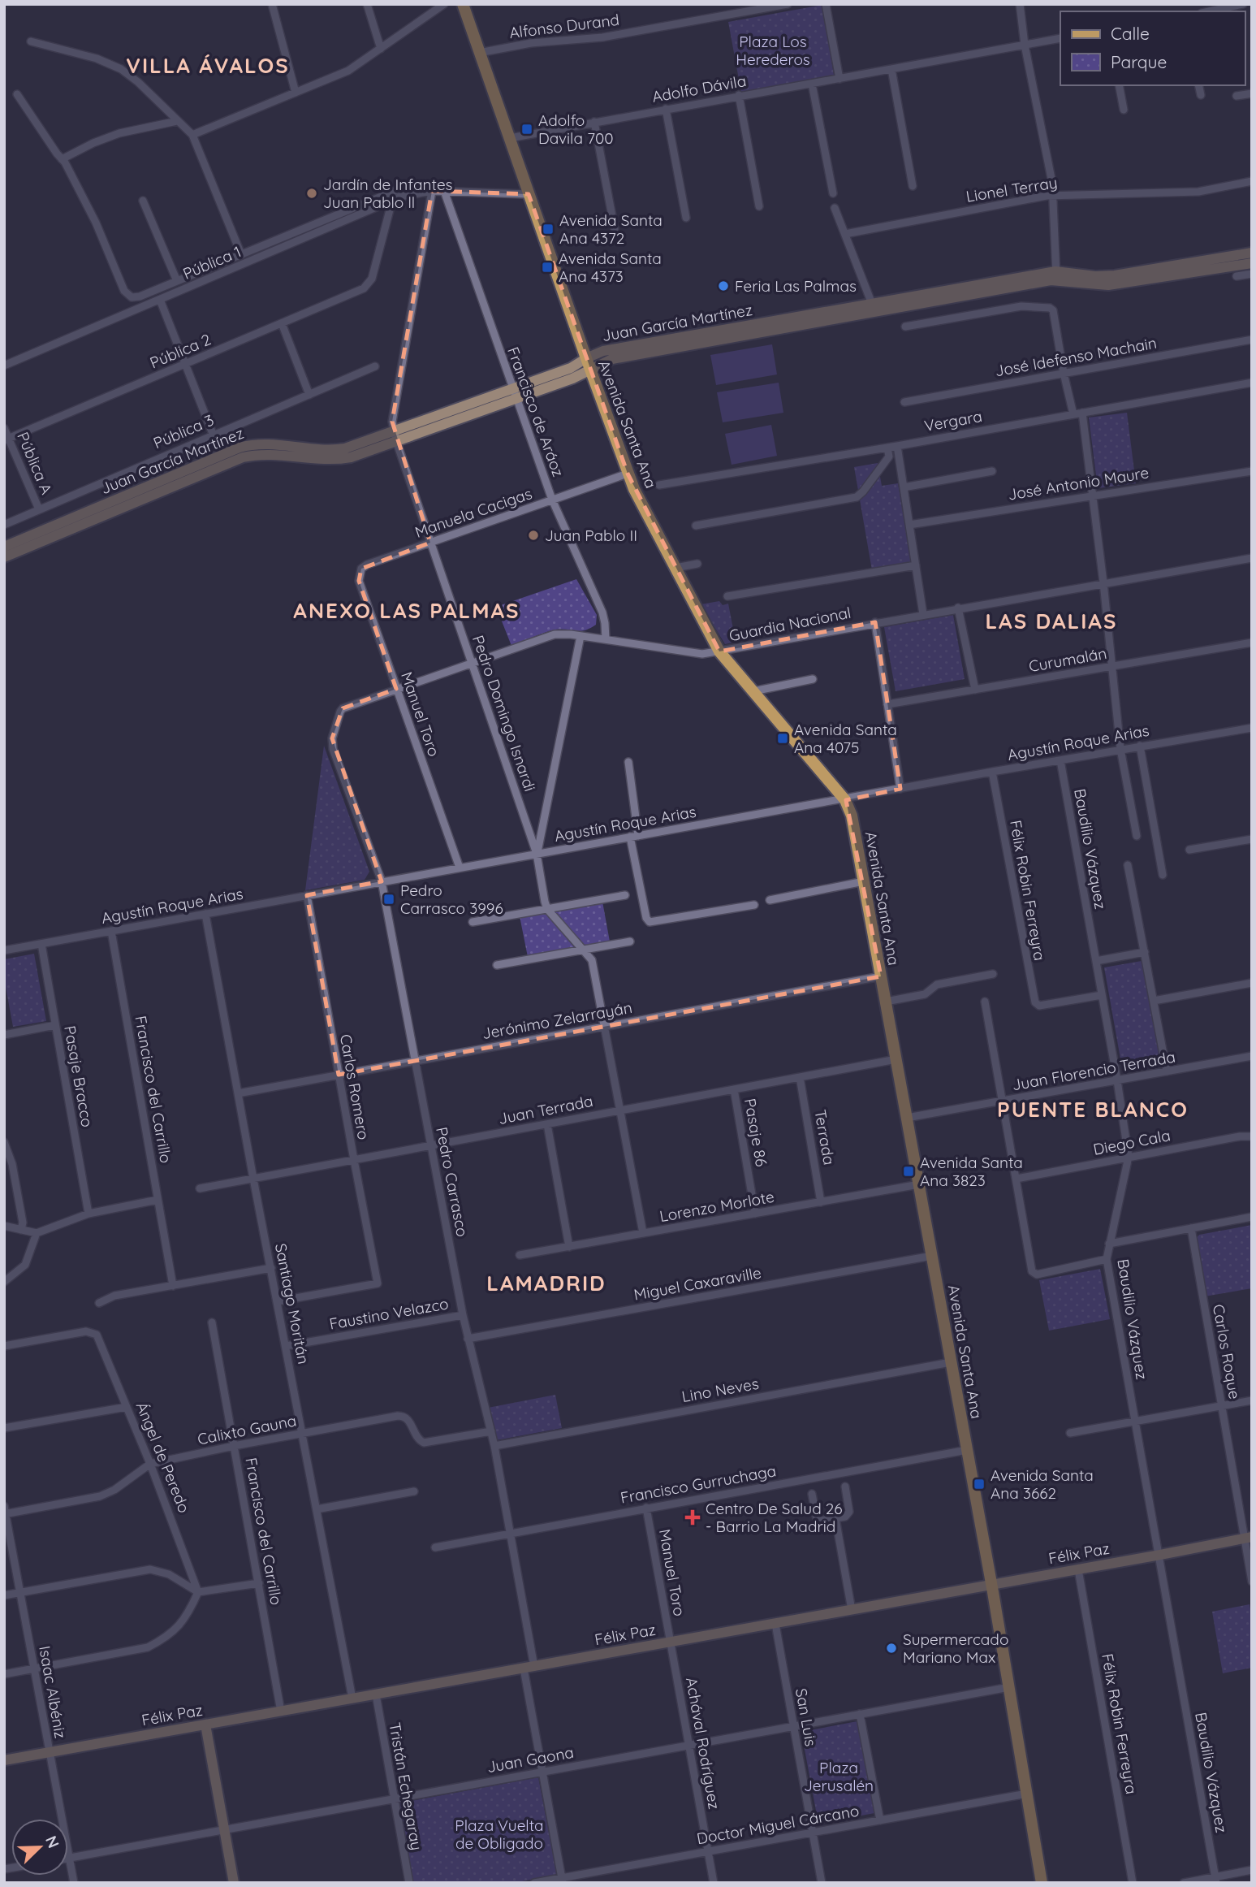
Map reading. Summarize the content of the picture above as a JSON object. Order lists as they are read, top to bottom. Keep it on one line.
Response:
{"streets":{"main road":["Juan García Martínez","Avenida Santa Ana","Félix Paz"],"street":["Alfonso Durand","Adolfo Dávila","Lionel Terray","Pública 1","Pública 2","José Idefenso Machain","Francisco de Aráoz","Vergara","Pública 3","Pública A","José Antonio Maure","Manuela Cacigas","Guardia Nacional","Curumalán","Pedro Domingo Isnardi","Manuel Toro","Agustín Roque Arias","Baudilio Vázquez","Félix Robin Ferreyra","Jerónimo Zelarrayán","Juan Florencio Terrada","Pasaje Bracco","Carlos Romero","Francisco del Carrillo","Juan Terrada","Pasaje 86","Terrada","Diego Cala","Pedro Carrasco","Lorenzo Morlote","Miguel Caxaraville","Santiago Moritán","Faustino Velazco","Carlos Roque","Lino Neves","Calixto Gauna","Ángel de Peredo","Francisco Gurruchaga","Isaac Albéniz","San Luis","Achával Rodríguez","Juan Gaona","Tristán Echegaray","Doctor Miguel Cárcano"]},"crossings":[["Alfonso Durand","Avenida Santa Ana"],["Adolfo Dávila","Avenida Santa Ana"],["Pública 1","Pública 2"],["Pública 1","Pedro Domingo Isnardi"],["Juan García Martínez","Francisco de Aráoz"],["Juan García Martínez","Avenida Santa Ana"],["Juan García Martínez","Pedro Domingo Isnardi"],["Pública 2","Pública A"],["Francisco de Aráoz","Manuela Cacigas"],["Francisco de Aráoz","Guardia Nacional"],["Avenida Santa Ana","Manuela Cacigas"],["Avenida Santa Ana","Guardia Nacional"],["Avenida Santa Ana","Agustín Roque Arias"],["Avenida Santa Ana","Jerónimo Zelarrayán"],["Avenida Santa Ana","Juan Florencio Terrada"],["Avenida Santa Ana","Juan Terrada"],["Avenida Santa Ana","Lorenzo Morlote"],["Avenida Santa Ana","Miguel Caxaraville"],["Avenida Santa Ana","Lino Neves"],["Avenida Santa Ana","Francisco Gurruchaga"],["Avenida Santa Ana","Félix Paz"],["Avenida Santa Ana","Juan Gaona"],["Avenida Santa Ana","Doctor Miguel Cárcano"],["Pública 3","Pública A"],["Manuela Cacigas","Pedro Domingo Isnardi"],["Manuela Cacigas","Manuel Toro"],["Guardia Nacional","Pedro Domingo Isnardi"],["Guardia Nacional","Manuel Toro"],["Guardia Nacional","Pedro Carrasco"],["Pedro Domingo Isnardi","Agustín Roque Arias"],["Manuel Toro","Agustín Roque Arias"],["Manuel Toro","Francisco Gurruchaga"],["Manuel Toro","Félix Paz"],["Manuel Toro","Achával Rodríguez"],["Agustín Roque Arias","Baudilio Vázquez"],["Agustín Roque Arias","Félix Robin Ferreyra"],["Agustín Roque Arias","Pasaje Bracco"],["Agustín Roque Arias","Carlos Romero"],["Agustín Roque Arias","Francisco del Carrillo"],["Agustín Roque Arias","Pedro Carrasco"],["Agustín Roque Arias","Santiago Moritán"],["Baudilio Vázquez","Félix Robin Ferreyra"],["Baudilio Vázquez","Juan Florencio Terrada"],["Baudilio Vázquez","Diego Cala"],["Baudilio Vázquez","Félix Paz"],["Félix Robin Ferreyra","Félix Paz"],["Jerónimo Zelarrayán","Carlos Romero"],["Jerónimo Zelarrayán","Pedro Carrasco"],["Jerónimo Zelarrayán","Santiago Moritán"],["Carlos Romero","Juan Terrada"],["Carlos Romero","Santiago Moritán"],["Francisco del Carrillo","Calixto Gauna"],["Francisco del Carrillo","Félix Paz"],["Juan Terrada","Pasaje 86"],["Juan Terrada","Terrada"],["Juan Terrada","Pedro Carrasco"],["Juan Terrada","Santiago Moritán"],["Pasaje 86","Lorenzo Morlote"],["Terrada","Lorenzo Morlote"],["Pedro Carrasco","Miguel Caxaraville"],["Pedro Carrasco","Faustino Velazco"],["Pedro Carrasco","Lino Neves"],["Pedro Carrasco","Calixto Gauna"],["Pedro Carrasco","Francisco Gurruchaga"],["Pedro Carrasco","Félix Paz"],["Pedro Carrasco","Juan Gaona"],["Pedro Carrasco","Doctor Miguel Cárcano"],["Santiago Moritán","Faustino Velazco"],["Santiago Moritán","Calixto Gauna"],["Santiago Moritán","Félix Paz"],["Carlos Roque","Félix Paz"],["Calixto Gauna","Ángel de Peredo"],["Calixto Gauna","Isaac Albéniz"],["Félix Paz","Isaac Albéniz"],["Félix Paz","San Luis"],["Félix Paz","Achával Rodríguez"],["Félix Paz","Tristán Echegaray"],["Isaac Albéniz","Juan Gaona"],["San Luis","Juan Gaona"],["San Luis","Doctor Miguel Cárcano"],["Achával Rodríguez","Juan Gaona"],["Achával Rodríguez","Doctor Miguel Cárcano"],["Juan Gaona","Tristán Echegaray"]],"districts":["VILLA ÁVALOS","ANEXO LAS PALMAS","LAS DALIAS","PUENTE BLANCO","LAMADRID"],"parks":["Plaza Los Herederos","Plaza Jerusalén","Plaza Vuelta de Obligado"],"places":{"transit":["Adolfo Davila 700","Avenida Santa Ana 4372","Avenida Santa Ana 4373","Avenida Santa Ana 4075","Pedro Carrasco 3996","Avenida Santa Ana 3823","Avenida Santa Ana 3662"],"other":["Jardín de Infantes Juan Pablo ll","Feria Las Palmas","Juan Pablo II","Supermercado Mariano Max"],"health":["Centro De Salud 26 - Barrio La Madrid"]},"legend":["Calle","Parque"],"north":"top right"}
